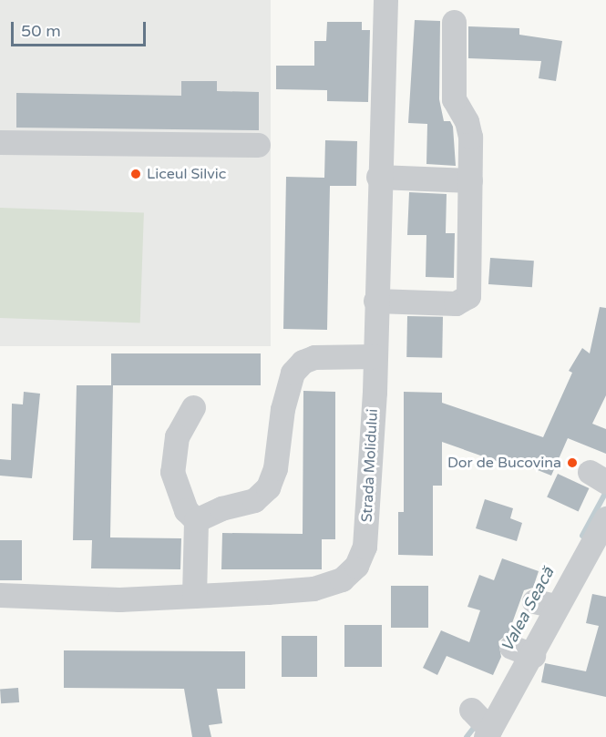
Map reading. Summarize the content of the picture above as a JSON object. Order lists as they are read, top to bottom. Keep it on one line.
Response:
{"streets":{"street":["Strada Molidului"]},"water":["Valea Seacă"],"places":["Liceul Silvic","Dor de Bucovina"],"scale_bar":"50 m"}
